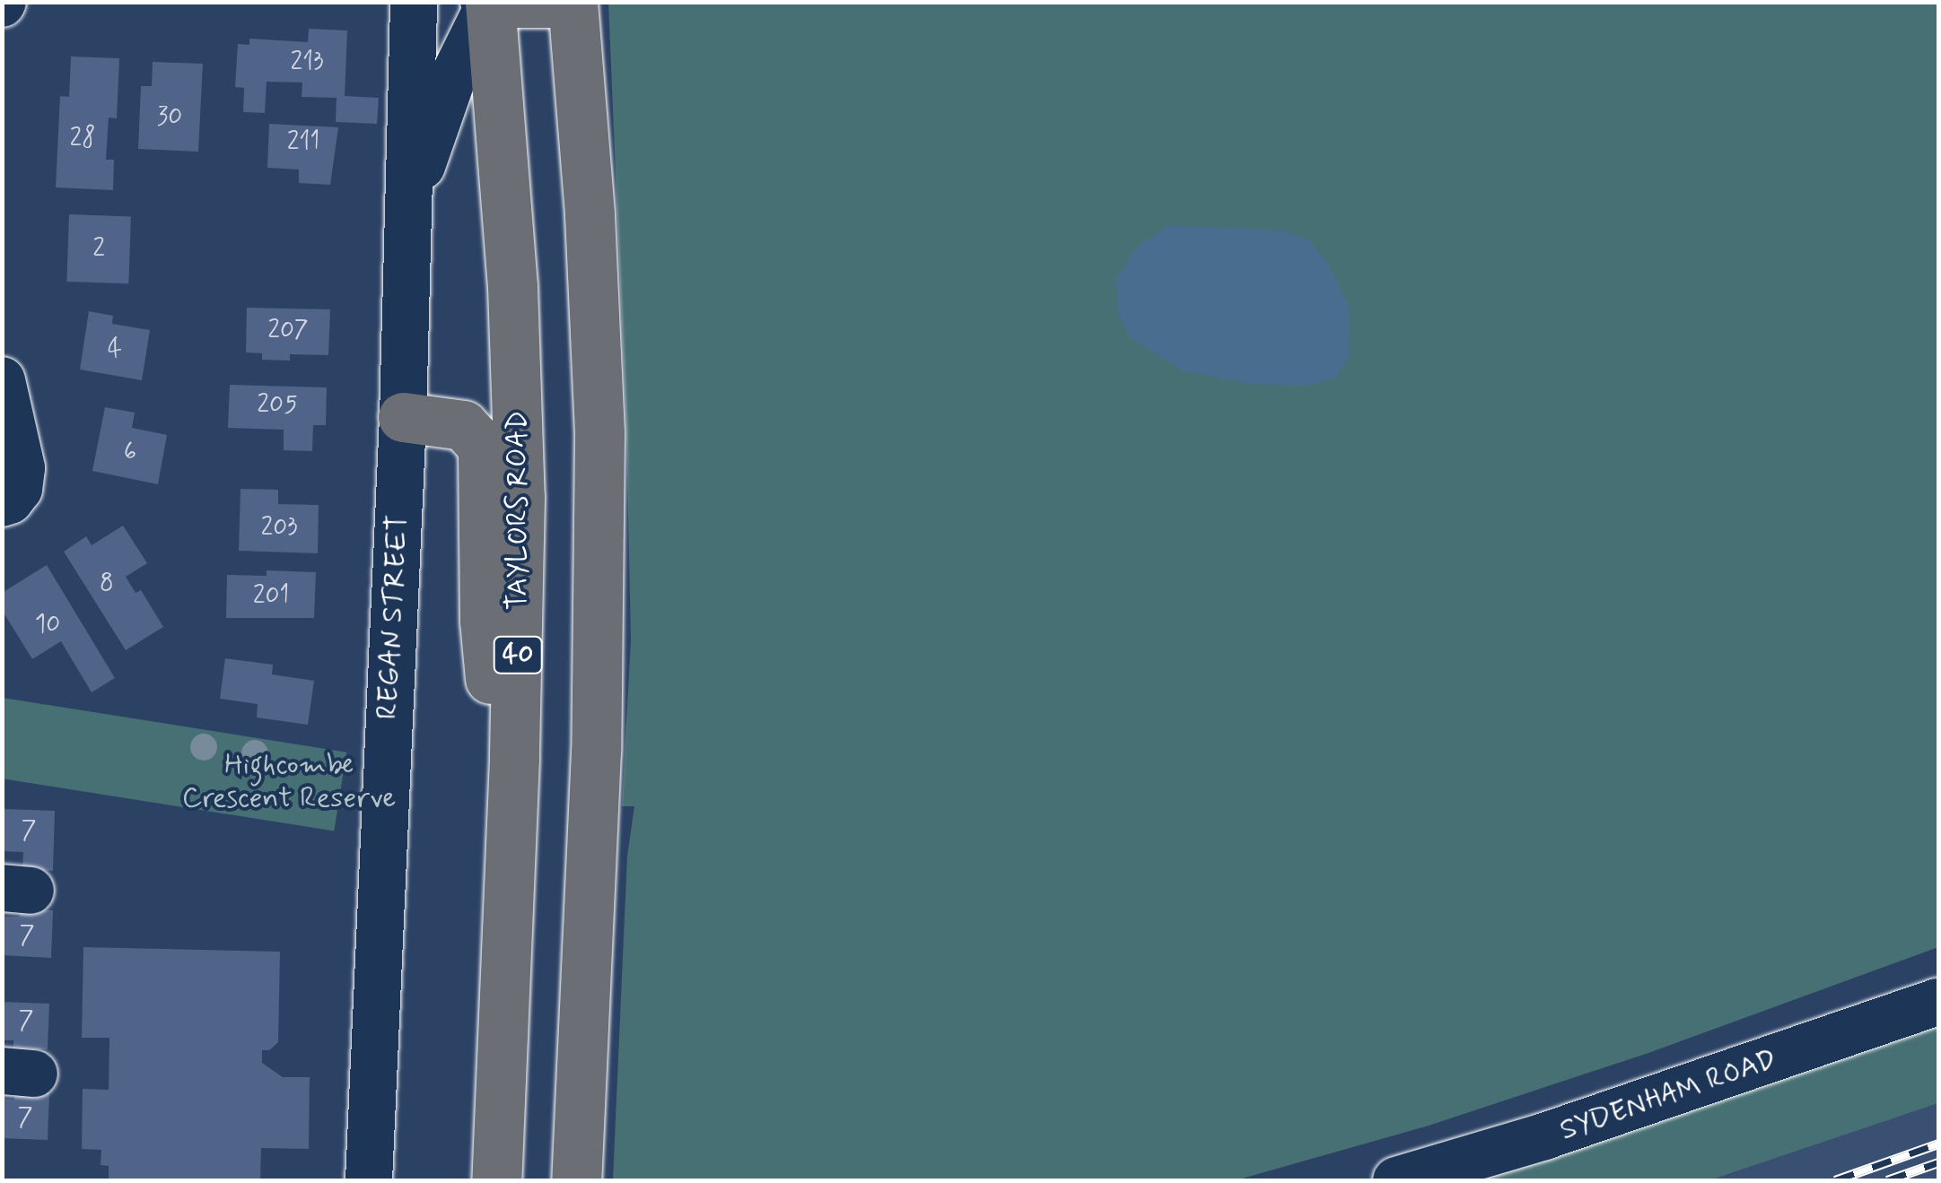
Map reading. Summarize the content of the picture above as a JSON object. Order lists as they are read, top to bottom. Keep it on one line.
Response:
{"streets":{"main road":["TAYLORS ROAD","40"],"street":["REGAN STREET","SYDENHAM ROAD"]},"crossings":[["TAYLORS ROAD","REGAN STREET"]],"parks":["Highcombe Crescent Reserve"],"house_numbers":["213","30","28","211","2","207","4","205","6","203","8","201","10","7","7","7","7"]}
